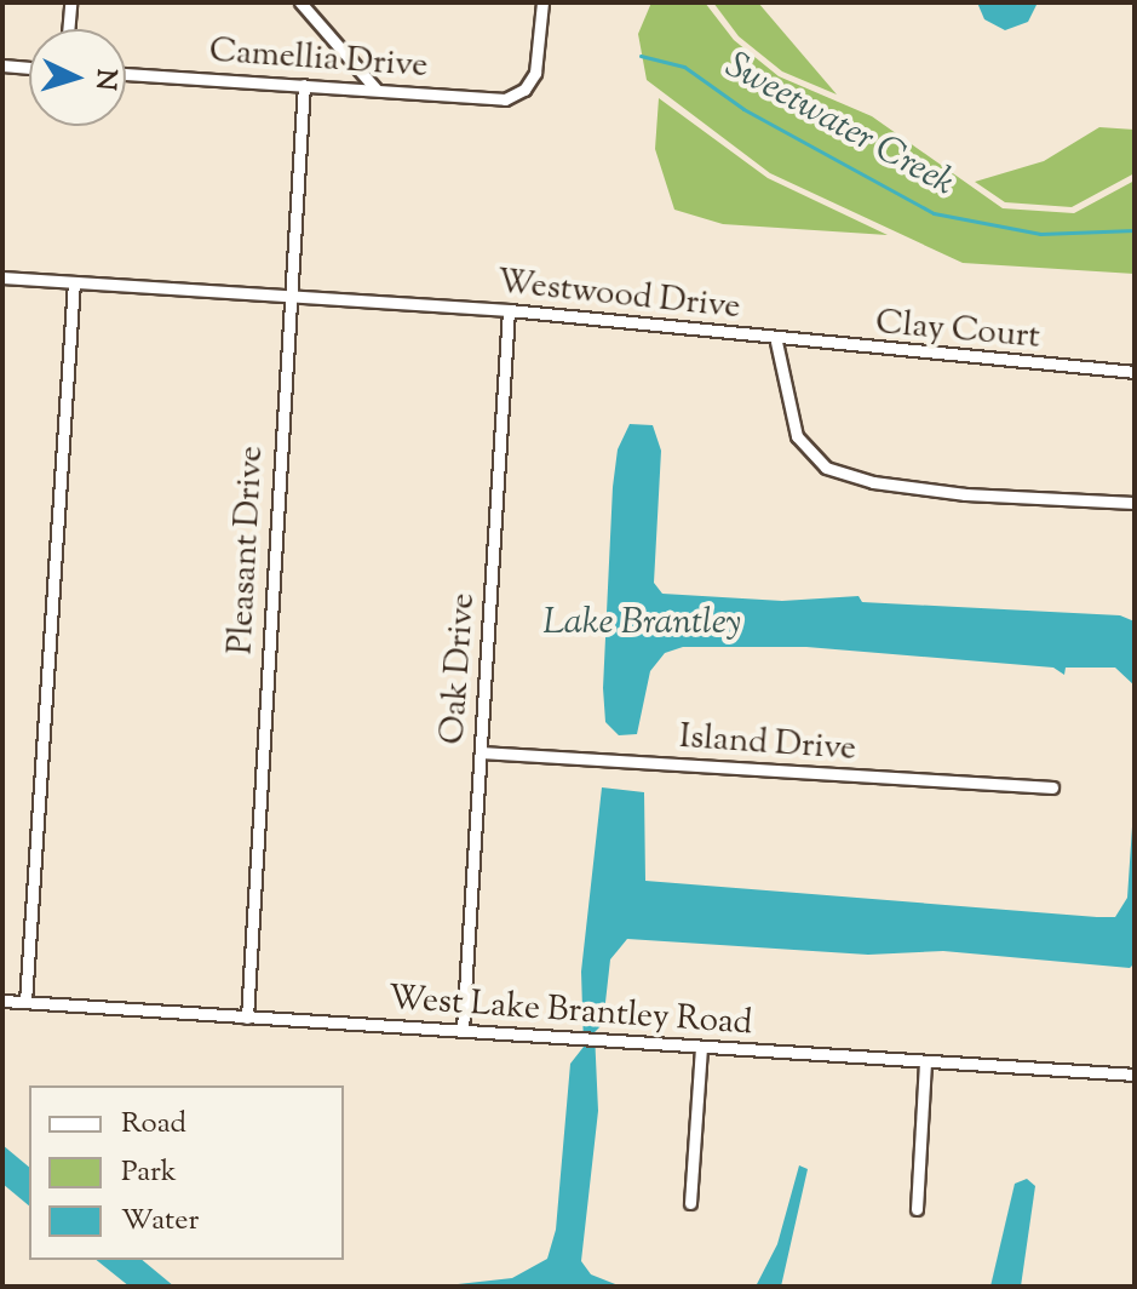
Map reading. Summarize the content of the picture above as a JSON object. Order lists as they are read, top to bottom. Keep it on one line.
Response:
{"streets":{"street":["Camellia Drive","Westwood Drive","Clay Court","Pleasant Drive","Oak Drive","Island Drive","West Lake Brantley Road"]},"crossings":[["Camellia Drive","Pleasant Drive"],["Westwood Drive","Clay Court"],["Westwood Drive","Pleasant Drive"],["Westwood Drive","Oak Drive"],["Pleasant Drive","West Lake Brantley Road"],["Oak Drive","Island Drive"],["Oak Drive","West Lake Brantley Road"]],"water":["Sweetwater Creek","Lake Brantley"],"legend":["Road","Park","Water"],"north":"right"}
